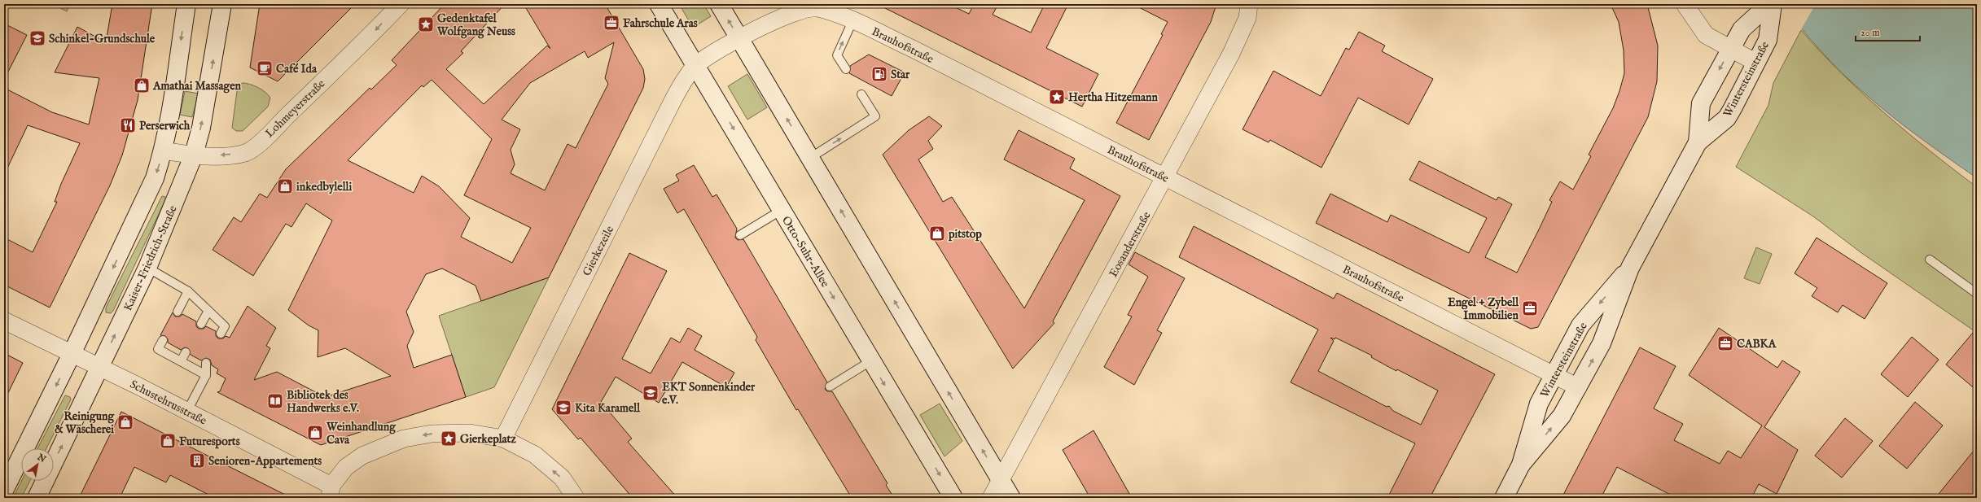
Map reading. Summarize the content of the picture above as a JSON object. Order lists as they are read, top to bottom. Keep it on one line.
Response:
{"streets":{"main road":["Wintersteinstraße","Otto-Suhr-Allee","Kaiser-Friedrich-Straße"],"street":["Brauhofstraße","Lohmeyerstraße","Eosanderstraße","Gierkezeile","Schustehrusstraße"]},"crossings":[["Brauhofstraße","Wintersteinstraße"],["Brauhofstraße","Eosanderstraße"],["Brauhofstraße","Gierkezeile"],["Brauhofstraße","Otto-Suhr-Allee"],["Lohmeyerstraße","Kaiser-Friedrich-Straße"],["Gierkezeile","Otto-Suhr-Allee"],["Kaiser-Friedrich-Straße","Schustehrusstraße"]],"one_way":["Lohmeyerstraße"],"places":{"office":["Fahrschule Aras","Engel + Zybell Immobilien","CABKA"],"place":["Gedenktafel Wolfgang Neuss","Hertha Hitzemann","Gierkeplatz"],"school or university":["Schinkel-Grundschule","EKT Sonnenkinder e.V.","Kita Karamell"],"cafe":["Café Ida"],"fuel station":["Star"],"shop":["Amathai Massagen","inkedbylelli","pitstop","Reinigung & Wäscherei","Weinhandlung Cava","Futuresports"],"restaurant":["Perserwich"],"library":["Bibliotek des Handwerks e.V."],"building":["Senioren-Appartements"]},"scale_bar":"20 m","north":"top right"}
